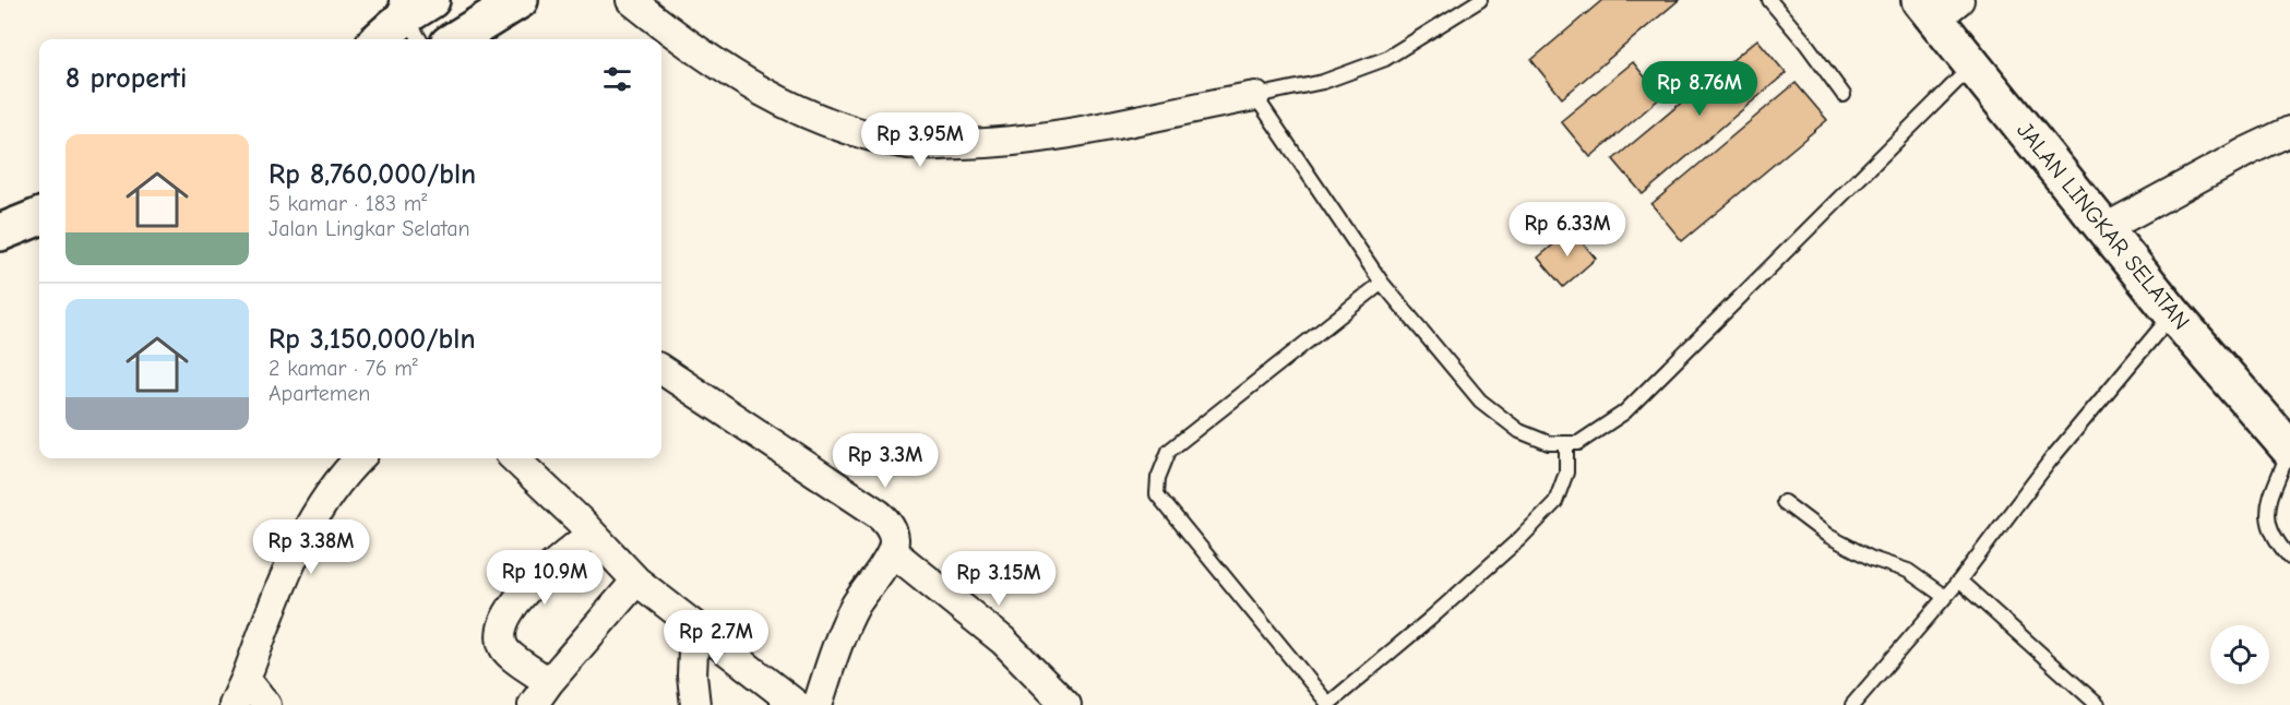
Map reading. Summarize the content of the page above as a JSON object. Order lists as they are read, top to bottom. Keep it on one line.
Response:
{"streets":{"highway":["JALAN LINGKAR SELATAN"]},"page":{"heading":"8 properti","price":["Rp 8.76M","Rp 3.95M","Rp 6.33M","Rp 3.3M","Rp 3.38M","Rp 10.9M","Rp 3.15M","Rp 2.7M"],"list":[{"name":"Rp 8,760,000/bln","note":"5 kamar · 183 m² · Jalan Lingkar Selatan"},{"name":"Rp 3,150,000/bln","note":"2 kamar · 76 m² · Apartemen"}]}}
